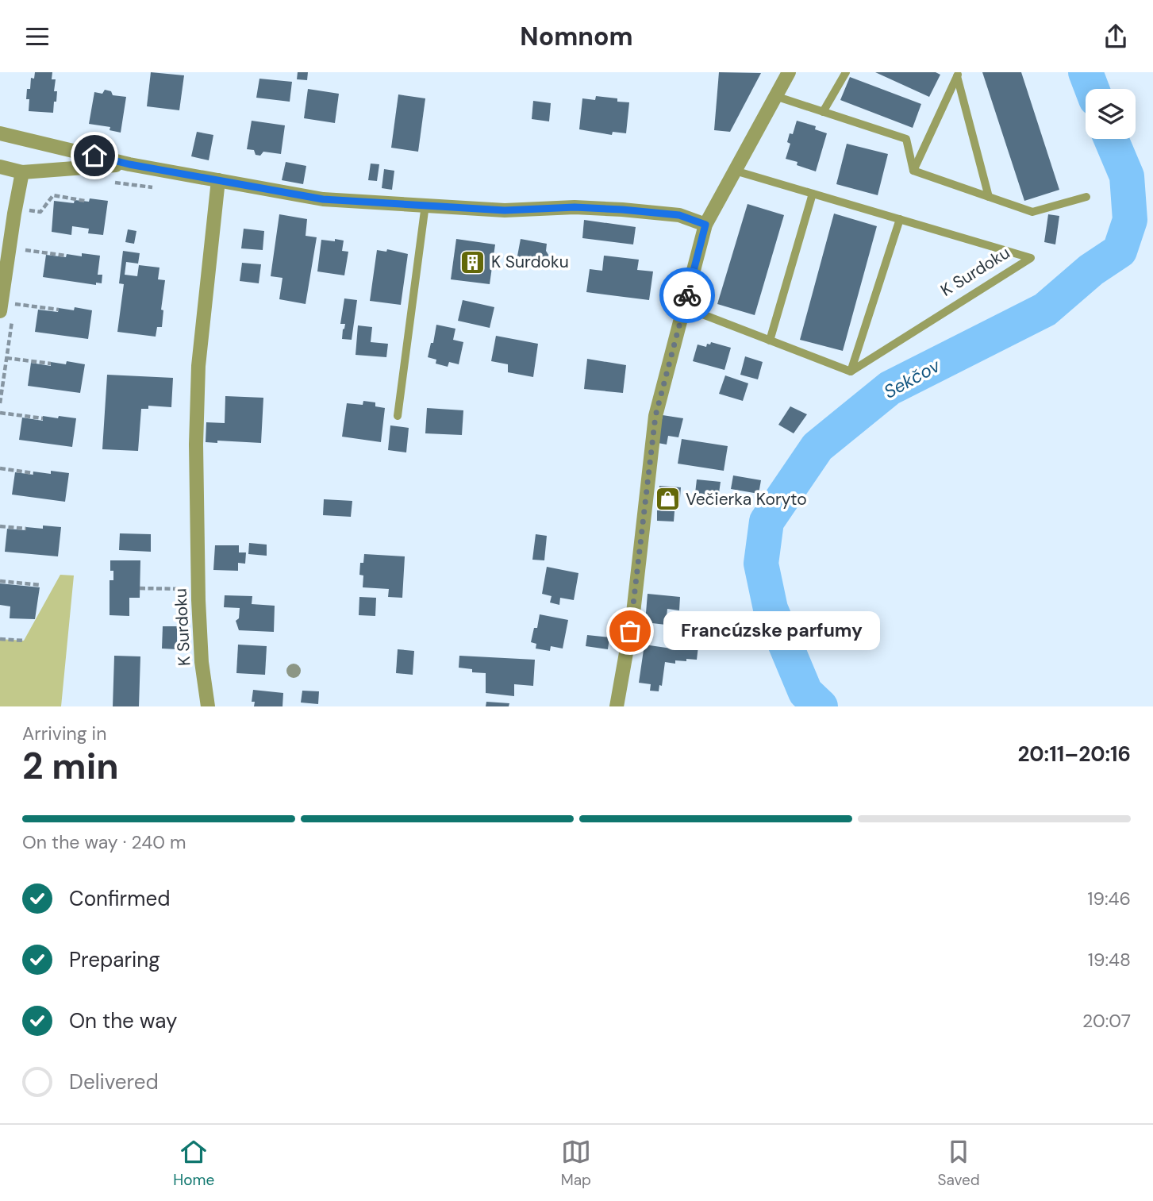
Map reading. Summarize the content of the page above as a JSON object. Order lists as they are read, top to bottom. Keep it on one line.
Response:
{"streets":{"street":["K Surdoku"]},"water":["Sekčov"],"places":{"building":["K Surdoku"],"shop":["Večierka Koryto"],"other":["Francúzske parfumy"]},"page":{"header":"Nomnom","bubble":"Francúzske parfumy","heading":["2 min","Arriving in","20:11–20:16"],"bar":"On the way · 240 m","list":[["Confirmed","19:46"],["Preparing","19:48"],["On the way","20:07"],"Delivered"],"tabs":["Home","Map","Saved"]}}
